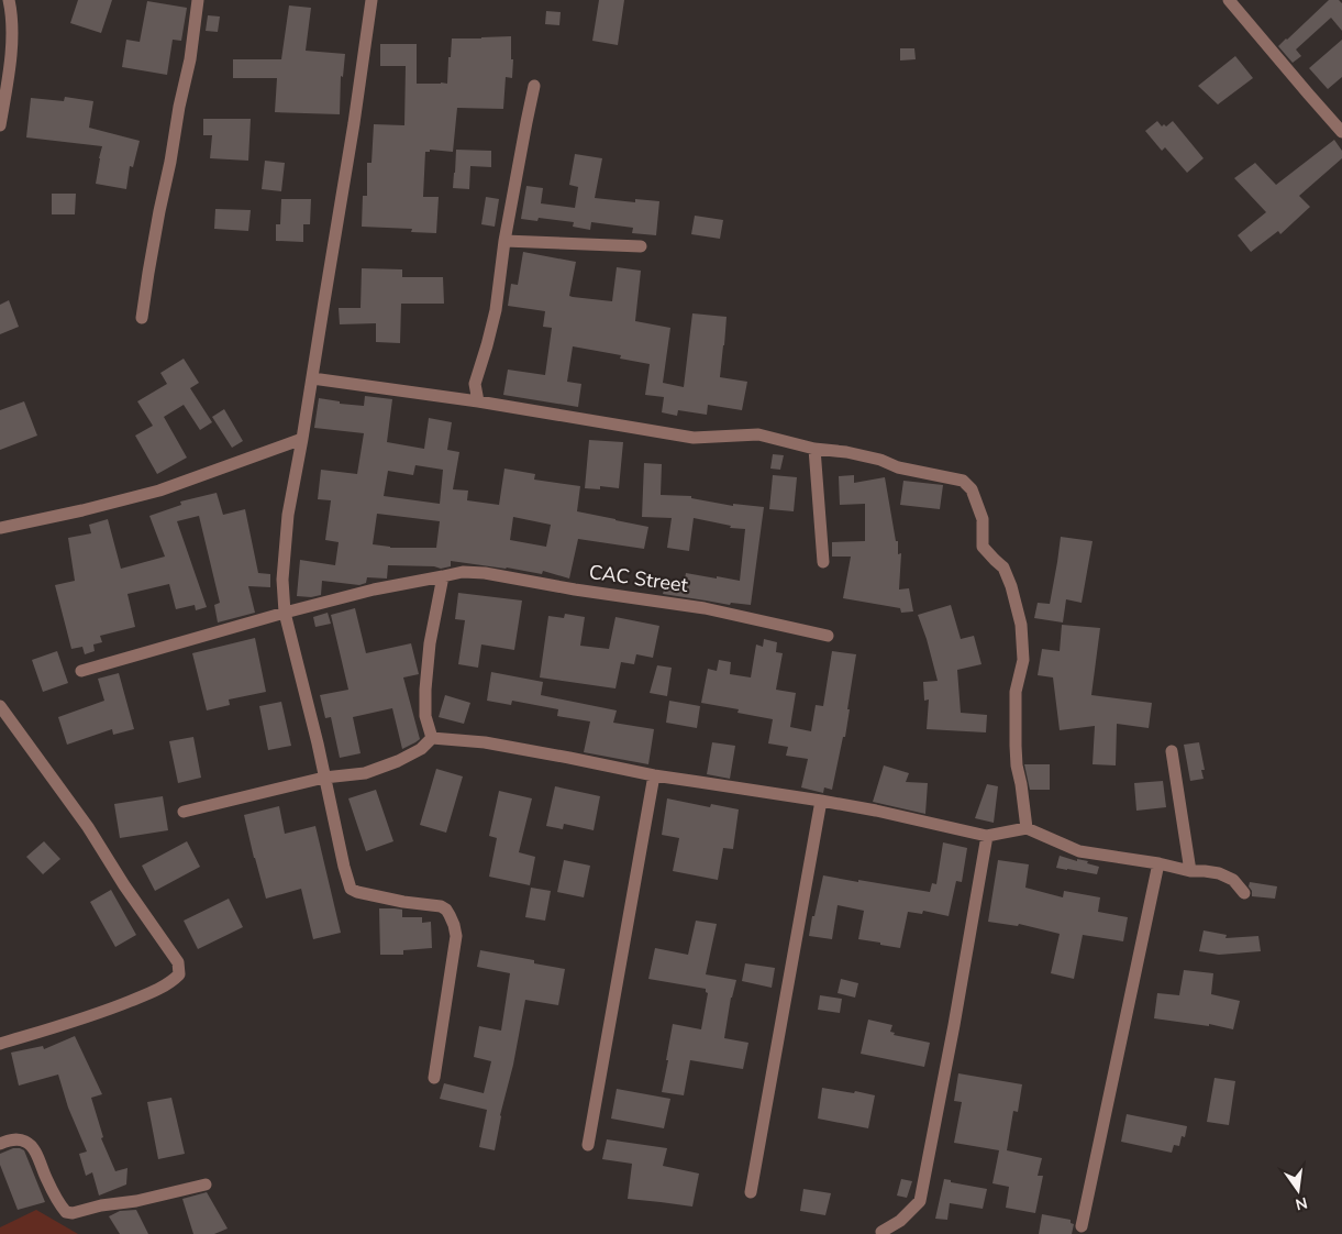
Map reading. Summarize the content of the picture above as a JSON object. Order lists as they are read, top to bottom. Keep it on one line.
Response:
{"streets":{"street":["CAC Street"]},"north":"bottom"}
